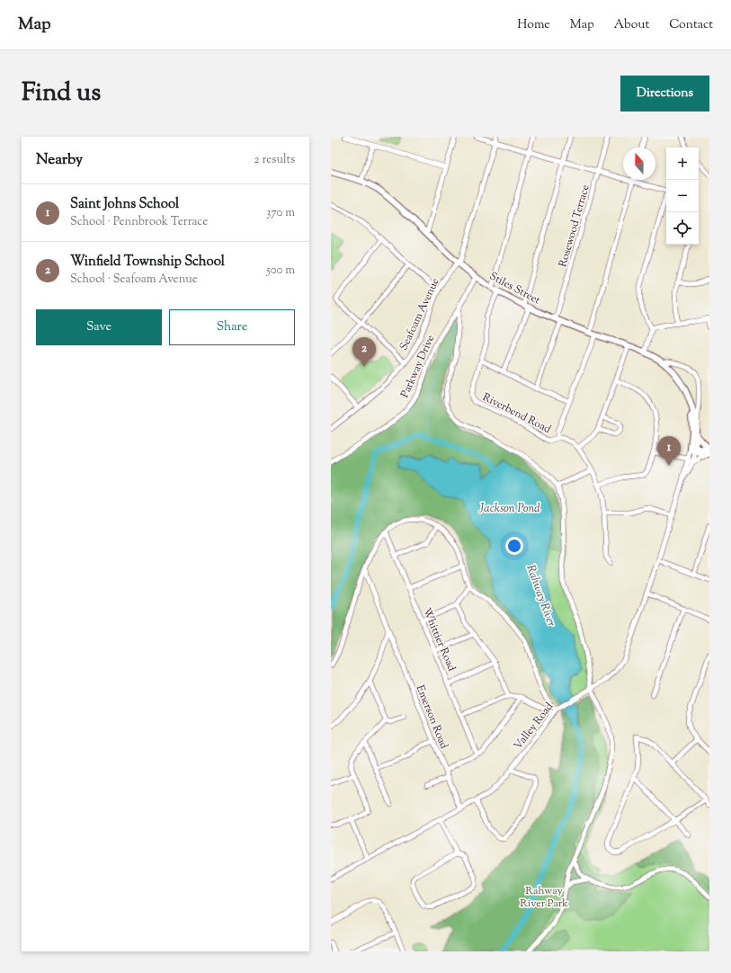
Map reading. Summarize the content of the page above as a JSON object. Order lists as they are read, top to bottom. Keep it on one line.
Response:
{"streets":{"main road":["Stiles Street"],"street":["Rosewood Terrace","Seafoam Avenue","Parkway Drive","Riverbend Road","Whittier Road","Emerson Road","Valley Road"]},"crossings":[["Rosewood Terrace","Stiles Street"],["Stiles Street","Seafoam Avenue"],["Stiles Street","Parkway Drive"],["Stiles Street","Riverbend Road"],["Stiles Street","Valley Road"],["Emerson Road","Valley Road"]],"water":["Jackson Pond","Rahway River"],"parks":["Rahway River Park"],"north":"top","page":{"header":"Map","nav":["Home","Map","About","Contact"],"title":"Find us","buttons":["Directions",["Save","Share"]],"heading":["Nearby","2 results"],"map_buttons":["+","−"],"list":[{"mark":"1","name":"Saint Johns School","note":"School · Pennbrook Terrace","value":"370 m"},{"mark":"2","name":"Winfield Township School","note":"School · Seafoam Avenue","value":"500 m"}],"pins":["2","1"]}}
